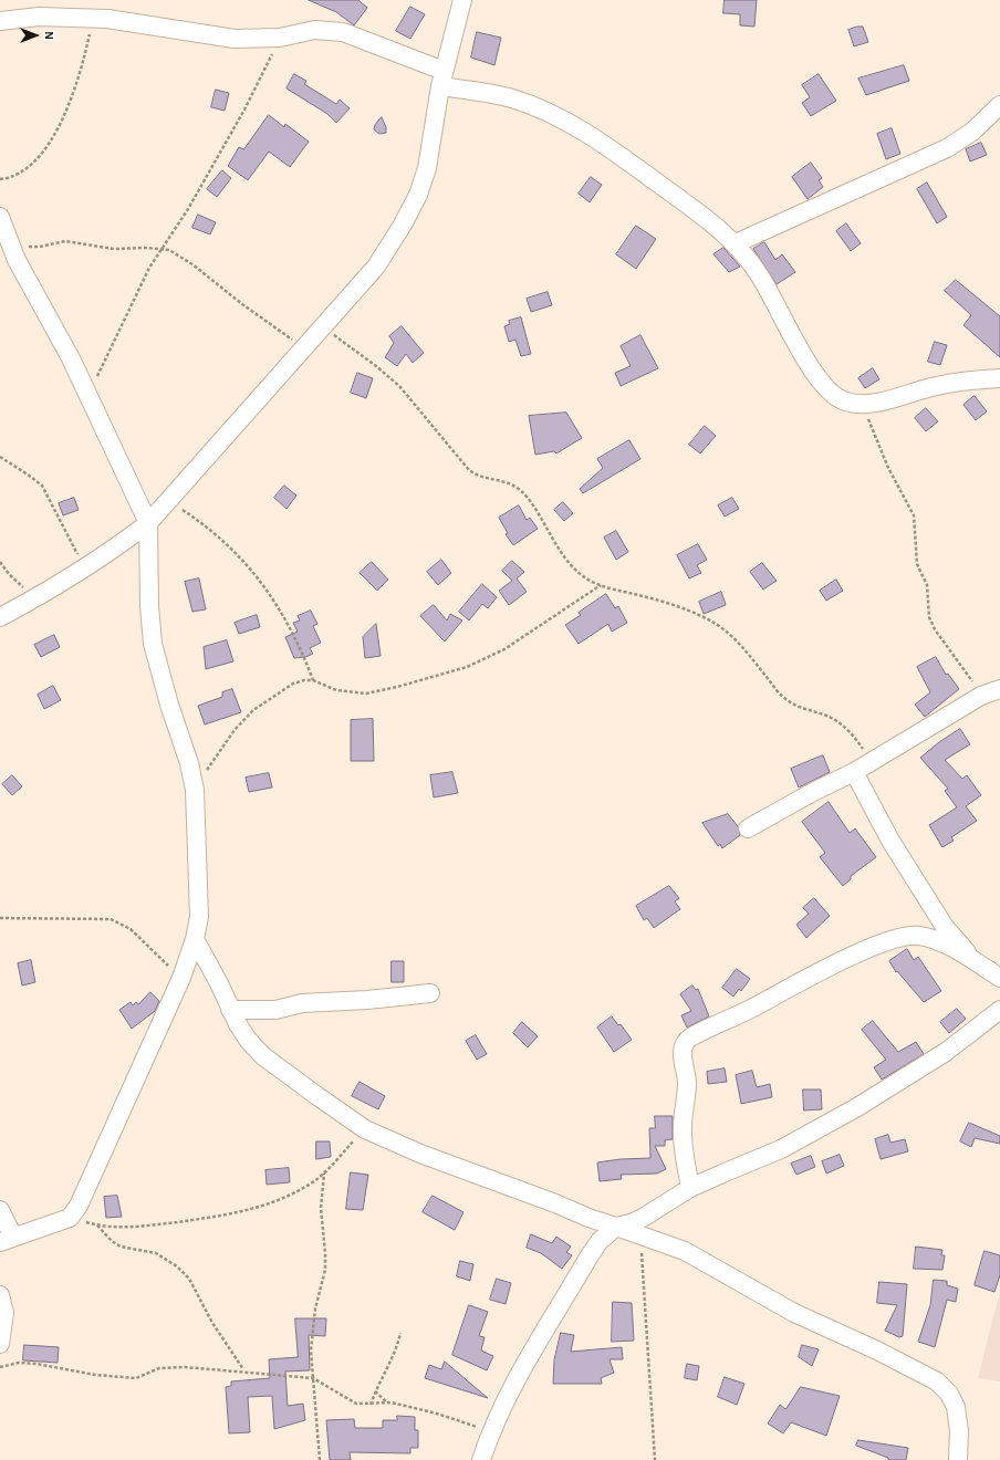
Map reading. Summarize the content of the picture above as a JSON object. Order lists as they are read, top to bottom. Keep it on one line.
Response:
{"north":"right"}
